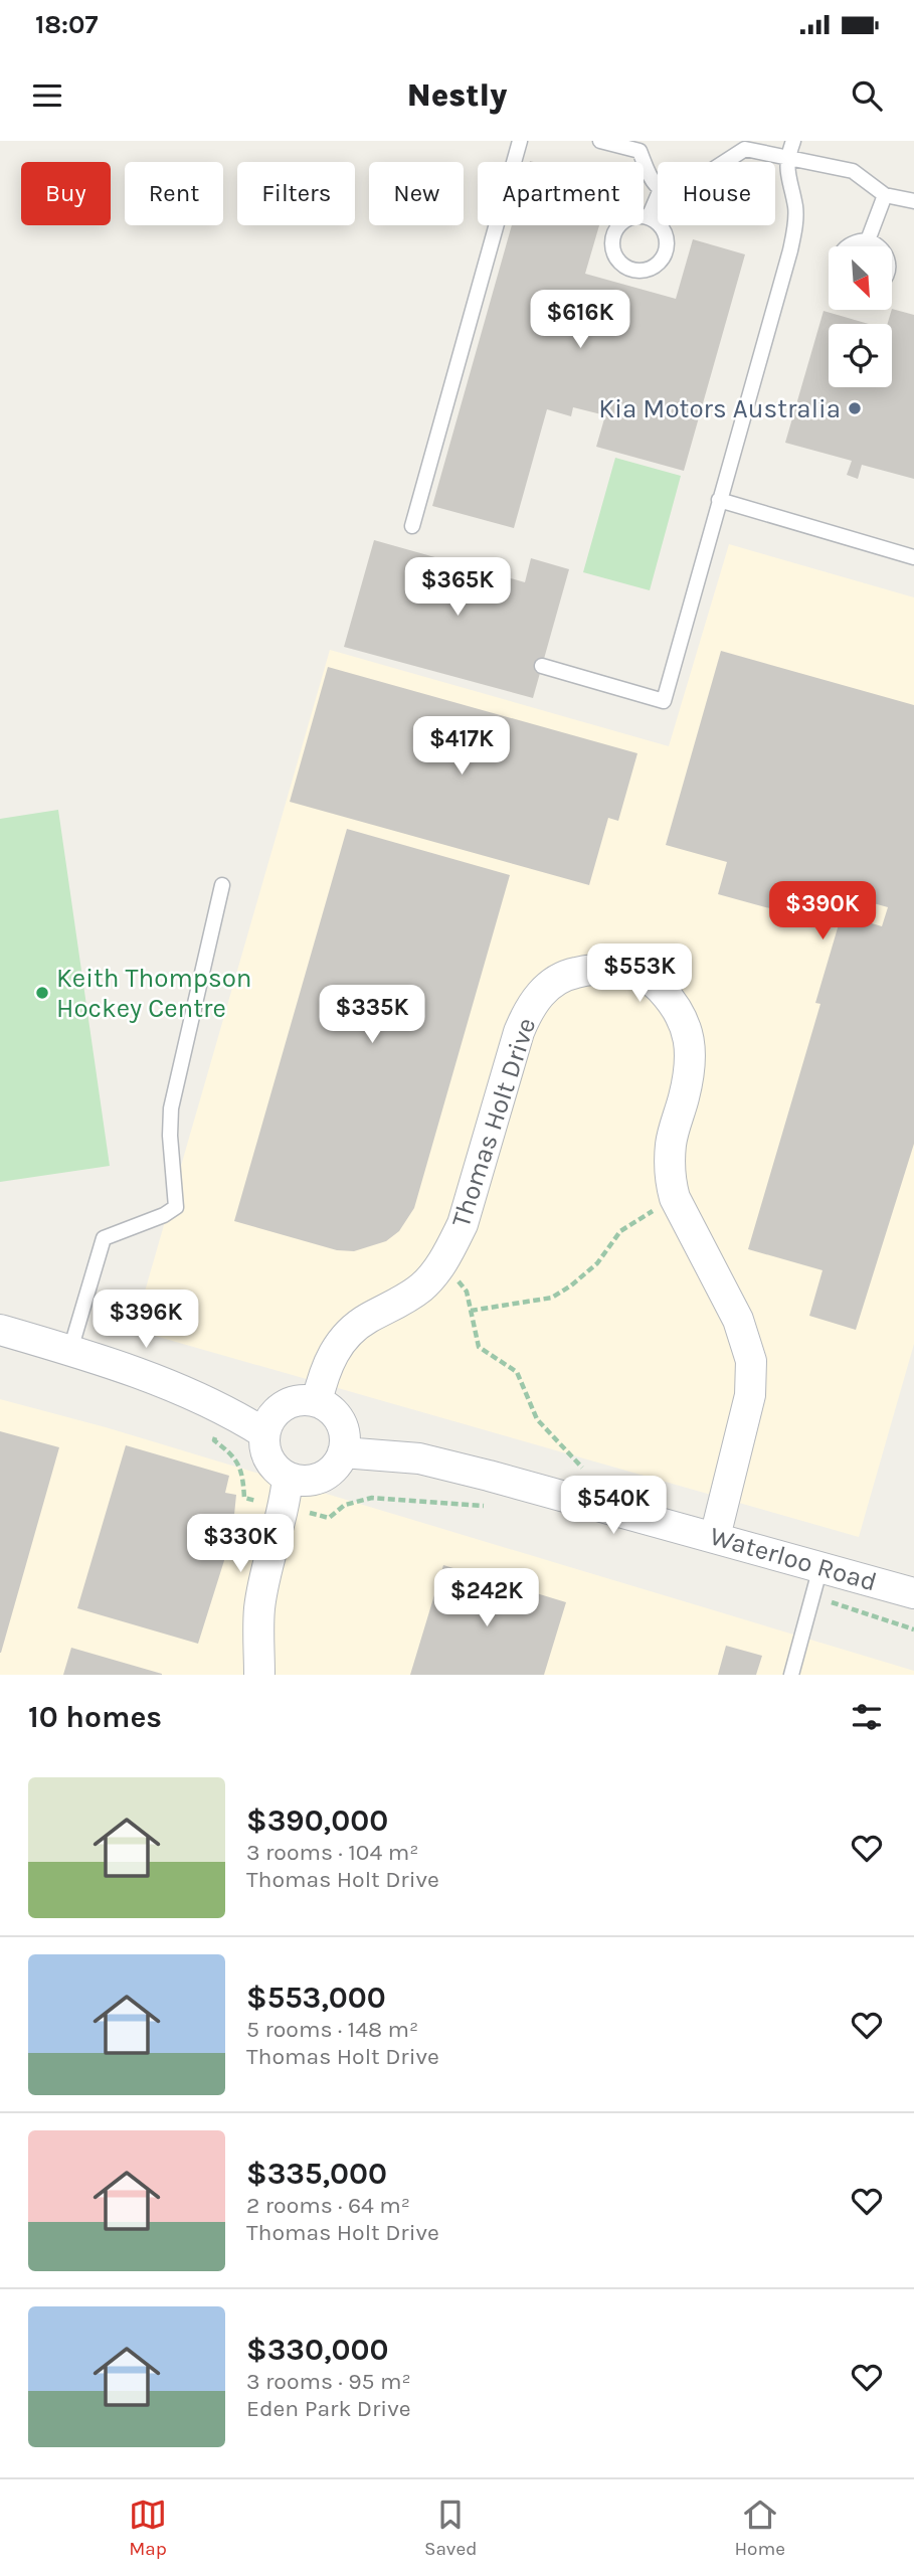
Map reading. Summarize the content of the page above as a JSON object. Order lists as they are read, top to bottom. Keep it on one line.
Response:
{"streets":{"street":["Thomas Holt Drive","Waterloo Road"]},"crossings":[["Thomas Holt Drive","Waterloo Road"]],"places":["Kia Motors Australia","Keith Thompson Hockey Centre"],"north":"bottom right","page":{"status":"18:07","header":"Nestly","chip":["Buy","Rent","Filters","New","Apartment","House"],"price":["$616K","$365K","$417K","$390K","$553K","$335K","$396K","$540K","$330K","$242K"],"heading":"10 homes","list":[{"name":"$390,000","note":"3 rooms · 104 m² · Thomas Holt Drive"},{"name":"$553,000","note":"5 rooms · 148 m² · Thomas Holt Drive"},{"name":"$335,000","note":"2 rooms · 64 m² · Thomas Holt Drive"},{"name":"$330,000","note":"3 rooms · 95 m² · Eden Park Drive"}],"tabs":["Map","Saved","Home"]}}
